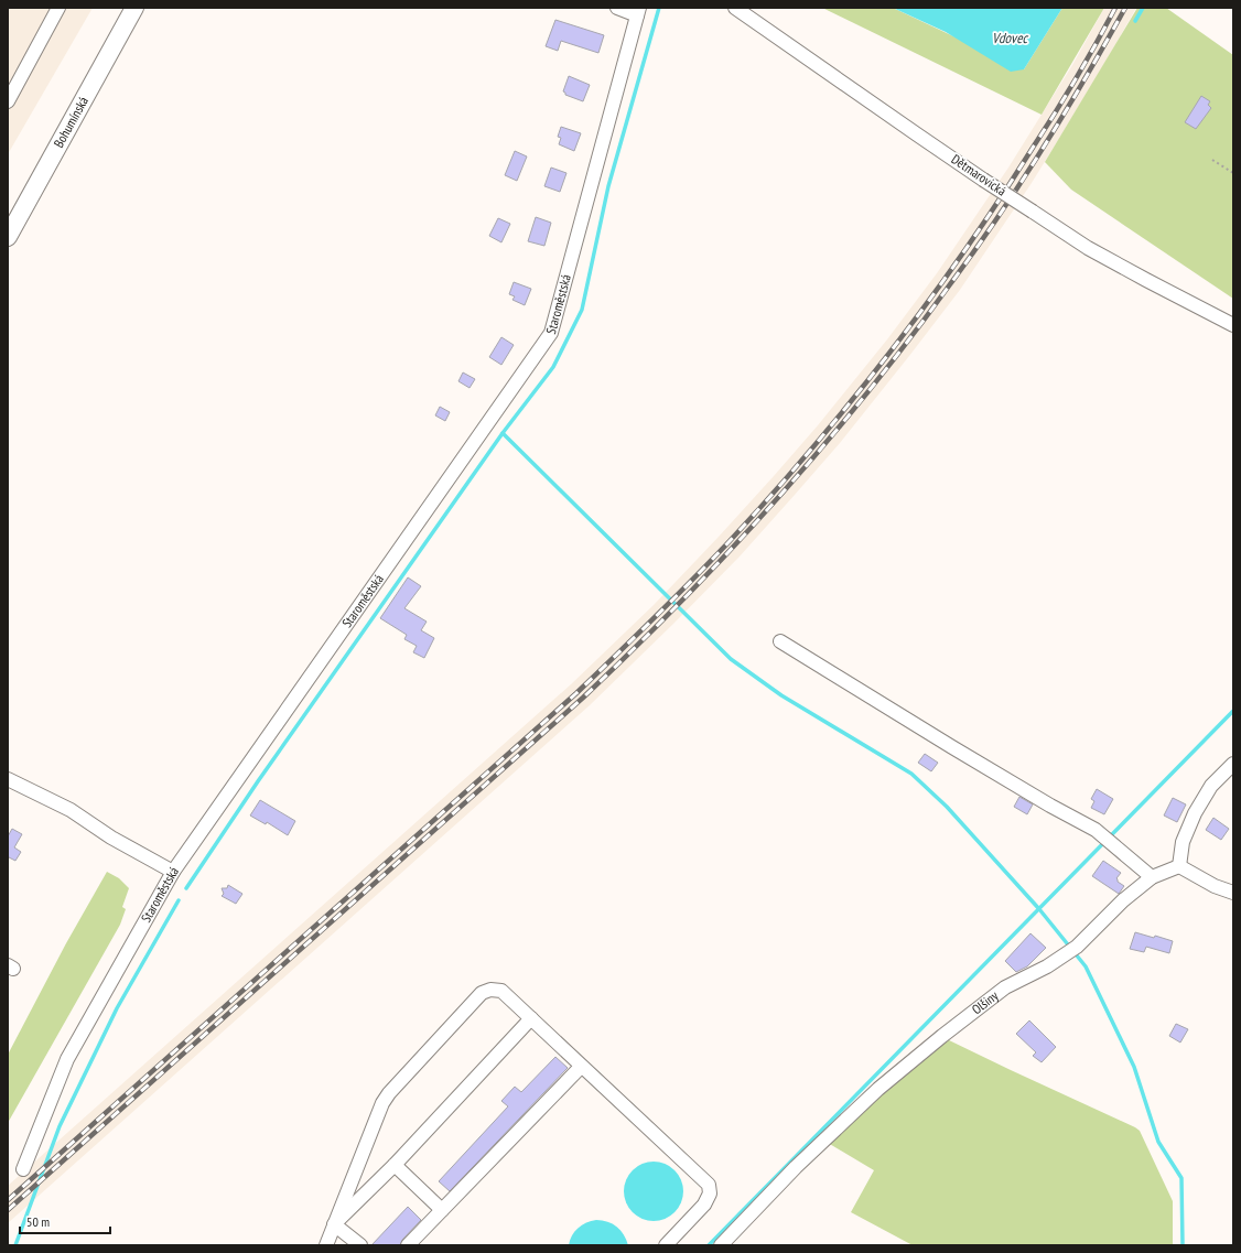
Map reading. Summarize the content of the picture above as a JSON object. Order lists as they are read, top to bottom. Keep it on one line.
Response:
{"streets":{"main road":["Bohumínská"],"street":["Dětmarovická","Staroměstská","Olšiny"]},"water":["Vdovec"],"scale_bar":"50 m"}
